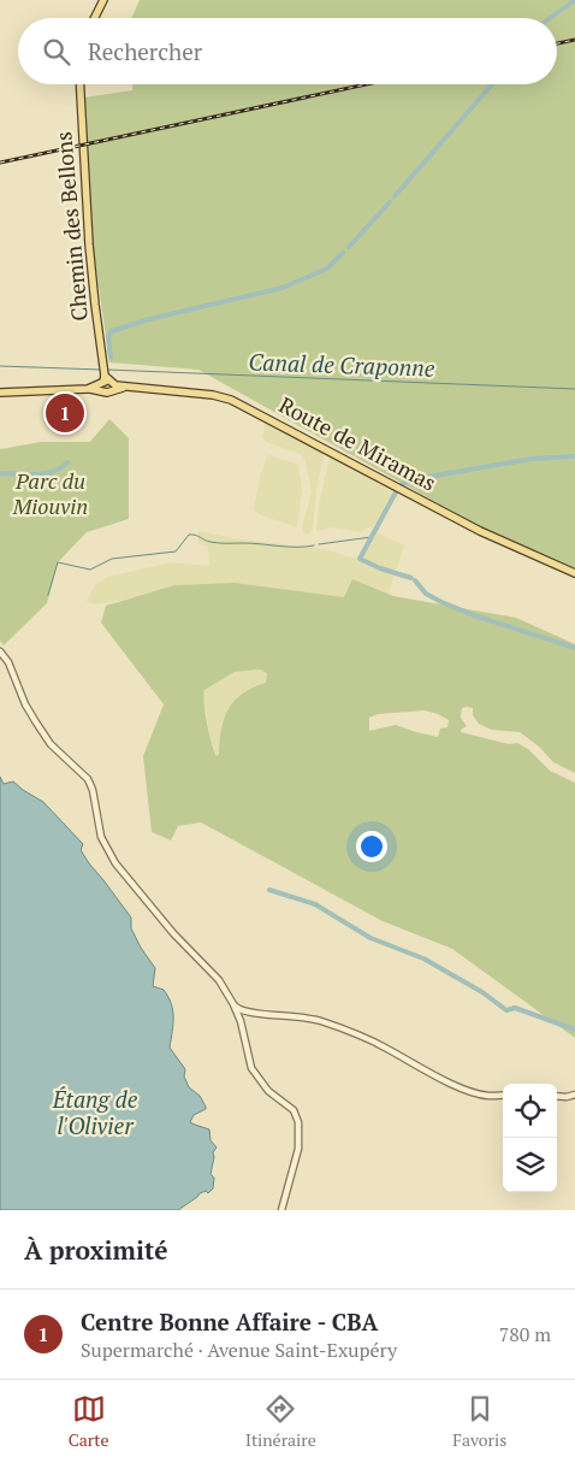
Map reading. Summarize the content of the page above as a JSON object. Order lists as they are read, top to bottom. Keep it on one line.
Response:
{"streets":{"main road":["Chemin des Bellons","Route de Miramas"]},"crossings":[["Chemin des Bellons","Route de Miramas"]],"water":["Canal de Craponne","Étang de l'Olivier"],"parks":["Parc du Miouvin"],"page":{"search":"Rechercher","pins":"1","heading":"À proximité","list":[{"mark":"1","name":"Centre Bonne Affaire - CBA","note":"Supermarché · Avenue Saint-Exupéry","value":"780 m"}],"nav":["Carte","Itinéraire","Favoris"]}}
